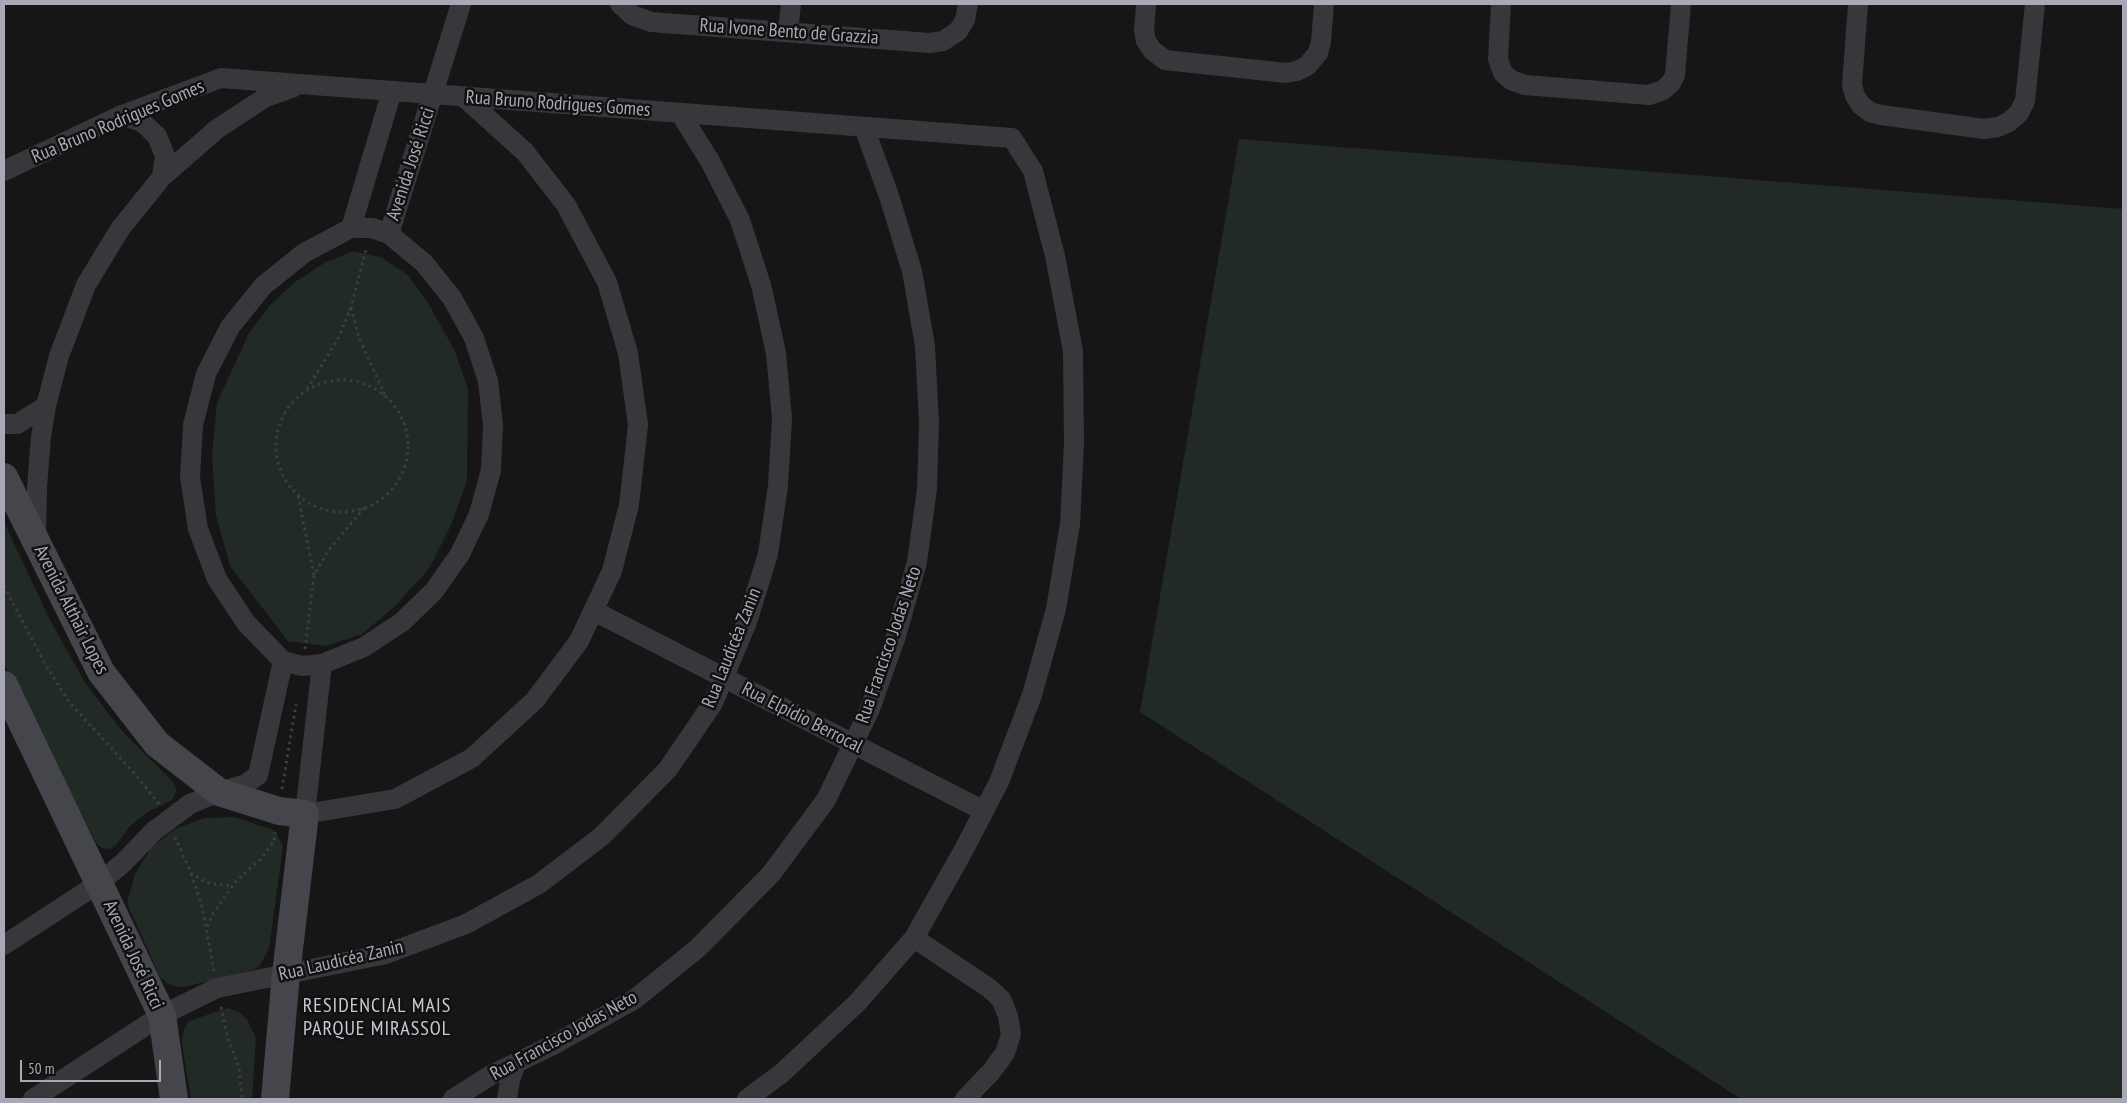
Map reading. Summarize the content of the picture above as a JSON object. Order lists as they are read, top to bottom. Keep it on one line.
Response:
{"streets":{"street":["Rua Ivone Bento de Grazzia","Rua Bruno Rodrigues Gomes","Avenida José Ricci","Avenida Althair Lopes","Rua Francisco Jodas Neto","Rua Laudicéa Zanin","Rua Elpídio Berrocal"]},"crossings":[["Rua Bruno Rodrigues Gomes","Avenida José Ricci"],["Rua Bruno Rodrigues Gomes","Rua Francisco Jodas Neto"],["Rua Bruno Rodrigues Gomes","Rua Laudicéa Zanin"],["Rua Bruno Rodrigues Gomes","Rua Elpídio Berrocal"],["Avenida José Ricci","Avenida Althair Lopes"],["Avenida José Ricci","Rua Laudicéa Zanin"],["Rua Francisco Jodas Neto","Rua Elpídio Berrocal"],["Rua Laudicéa Zanin","Rua Elpídio Berrocal"]],"districts":["RESIDENCIAL MAIS PARQUE MIRASSOL"],"scale_bar":"50 m"}
